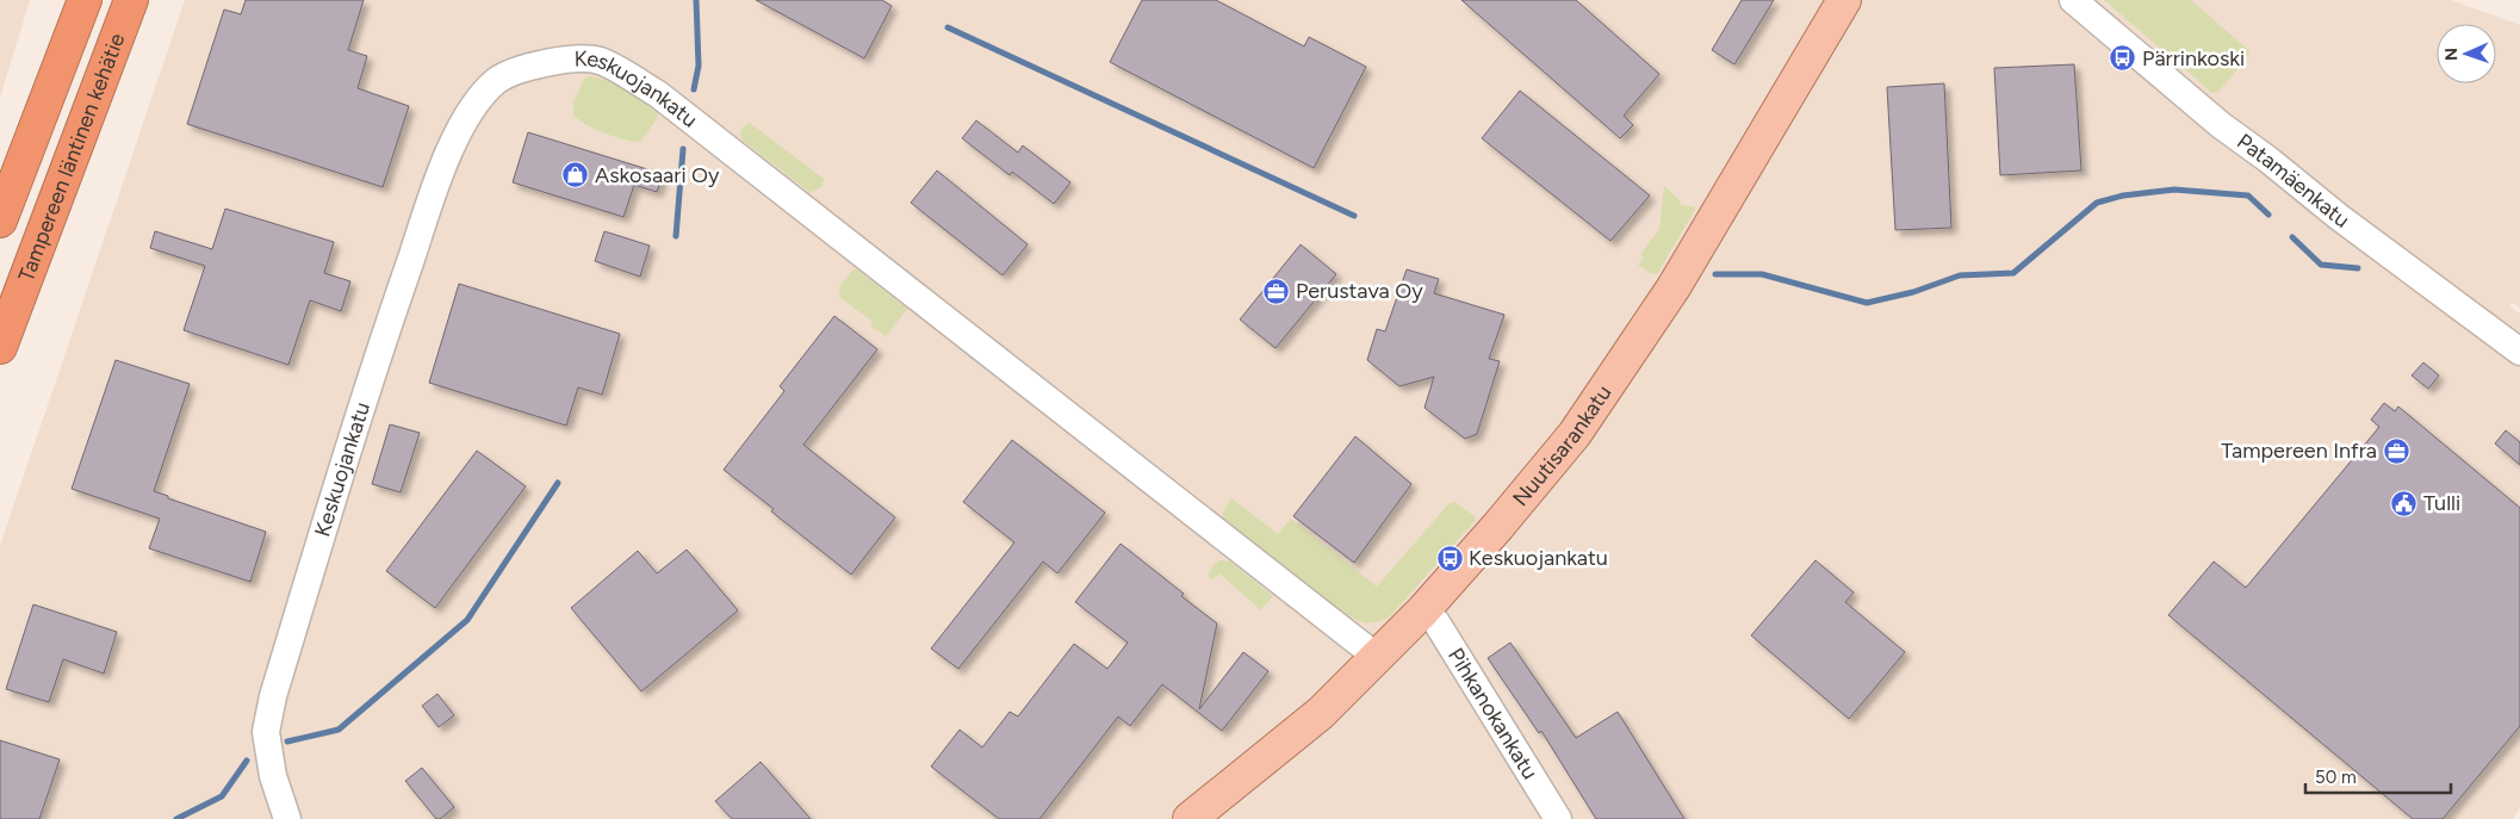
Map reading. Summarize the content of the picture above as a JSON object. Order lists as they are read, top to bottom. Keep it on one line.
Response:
{"streets":{"highway":["Tampereen läntinen kehätie"],"main road":["Nuutisarankatu"],"street":["Keskuojankatu","Patamäenkatu","Pihkanokankatu"]},"crossings":[["Keskuojankatu","Nuutisarankatu"],["Nuutisarankatu","Pihkanokankatu"]],"places":{"bus stop":["Pärrinkoski","Keskuojankatu"],"shop":["Askosaari Oy"],"office":["Perustava Oy","Tampereen Infra"],"public building":["Tulli"]},"scale_bar":"50 m","north":"left"}
